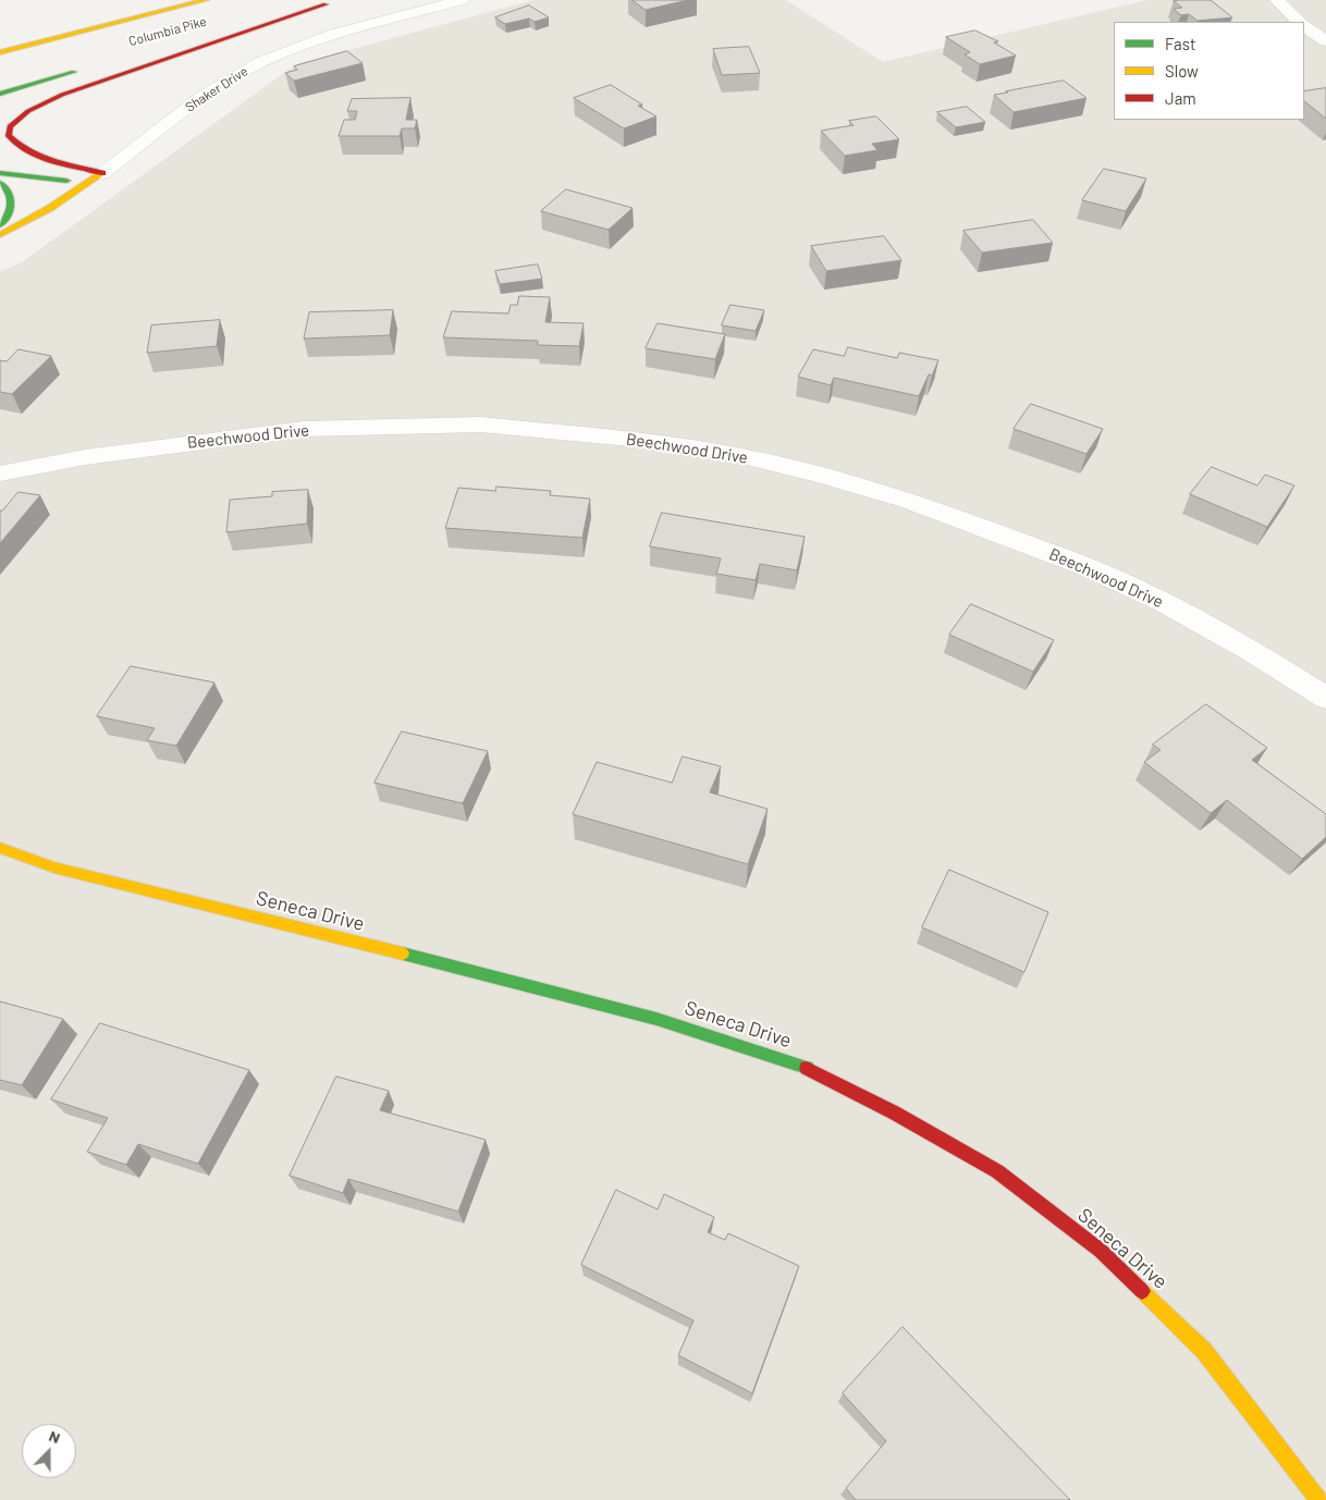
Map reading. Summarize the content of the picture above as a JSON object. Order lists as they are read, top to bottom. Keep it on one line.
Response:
{"streets":{"main road":["Columbia Pike","Shaker Drive","Seneca Drive"],"street":["Beechwood Drive"]},"crossings":[["Columbia Pike","Shaker Drive"]],"legend":["Fast","Slow","Jam"],"north":"top"}
